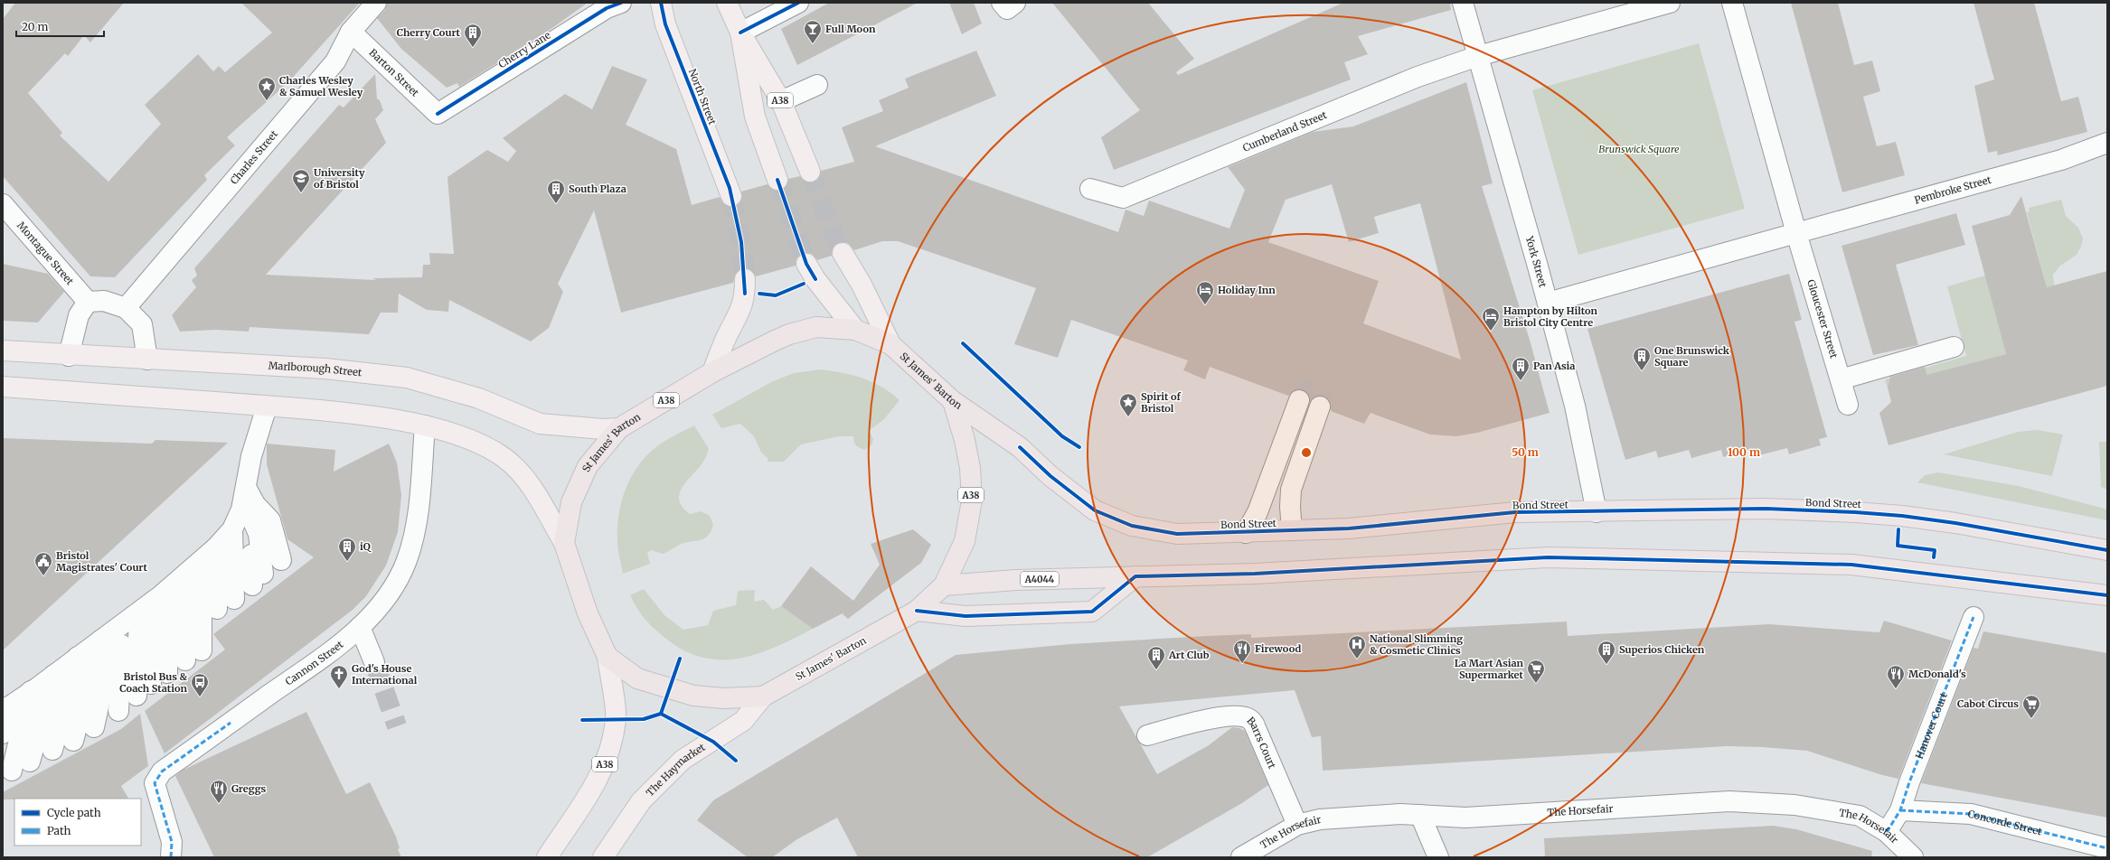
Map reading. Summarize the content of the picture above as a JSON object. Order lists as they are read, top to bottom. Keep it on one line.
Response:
{"streets":{"highway":["A38","St James' Barton","Bond Street","A4044"],"main road":["North Street","Marlborough Street","The Haymarket"],"street":["Cherry Lane","Barton Street","Cumberland Street","Charles Street","Pembroke Street","Montague Street","York Street","Gloucester Street","Cannon Street","Hanover Court","Barrs Court","The Horsefair","Concorde Street"]},"crossings":[["Cherry Lane","Barton Street"],["Barton Street","Charles Street"],["A38","St James' Barton"],["Cumberland Street","York Street"],["Pembroke Street","Gloucester Street"],["York Street","Bond Street"],["Marlborough Street","St James' Barton"],["St James' Barton","Bond Street"],["St James' Barton","A4044"],["St James' Barton","The Haymarket"],["Hanover Court","The Horsefair"],["Hanover Court","Concorde Street"],["Barrs Court","The Horsefair"]],"parks":["Brunswick Square"],"places":{"bar":["Full Moon"],"building":["Cherry Court","South Plaza","One Brunswick Square","Pan Asia","iQ","Superios Chicken","Art Club"],"place":["Charles Wesley & Samuel Wesley","Spirit of Bristol"],"school or university":["University of Bristol"],"hotel":["Holiday Inn","Hampton by Hilton Bristol City Centre"],"public building":["Bristol Magistrates' Court"],"hospital":["National Slimming & Cosmetic Clinics"],"restaurant":["Firewood","McDonald's","Greggs"],"supermarket":["La Mart Asian Supermarket","Cabot Circus"],"church":["God's House International"],"bus stop":["Bristol Bus & Coach Station"]},"legend":["Cycle path","Path"],"scale_bar":"20 m","rings":["50 m","100 m"]}
